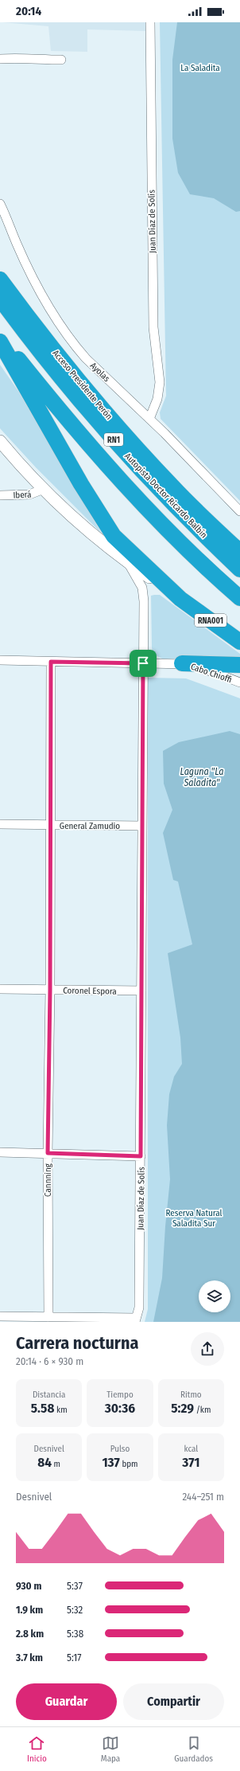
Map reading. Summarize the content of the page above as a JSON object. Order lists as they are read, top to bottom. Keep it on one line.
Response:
{"streets":{"highway":["Acceso Presidente Perón","RN1","Autopista Doctor Ricardo Balbín","RNA001"],"street":["Juan Díaz de Solís","Ayolas","Iberá","Cabo Chioffi","General Zamudio","Coronel Espora","Cannning"]},"crossings":[["Juan Díaz de Solís","Ayolas"],["Juan Díaz de Solís","RNA001"],["Juan Díaz de Solís","Cabo Chioffi"],["Juan Díaz de Solís","General Zamudio"],["Juan Díaz de Solís","Coronel Espora"],["Acceso Presidente Perón","Autopista Doctor Ricardo Balbín"],["Iberá","RNA001"],["Cabo Chioffi","Cannning"],["General Zamudio","Cannning"],["Coronel Espora","Cannning"]],"water":["Laguna \"La Saladita\""],"parks":["La Saladita","Reserva Natural Saladita Sur"],"page":{"status":"20:14","heading":["Carrera nocturna","20:14 · 6 × 930 m"],"stats":[["Distancia","5.58 km"],["Tiempo","30:36"],["Ritmo","5:29 /km"],["Desnivel","84 m"],["Pulso","137 bpm"],["kcal","371"]],"chart":["Desnivel","244–251 m"],"list":[{"name":"930 m","note":"5:37"},{"name":"1.9 km","note":"5:32"},{"name":"2.8 km","note":"5:38"},{"name":"3.7 km","note":"5:17"}],"buttons":["Guardar","Compartir"],"tabs":["Inicio","Mapa","Guardados"]}}
